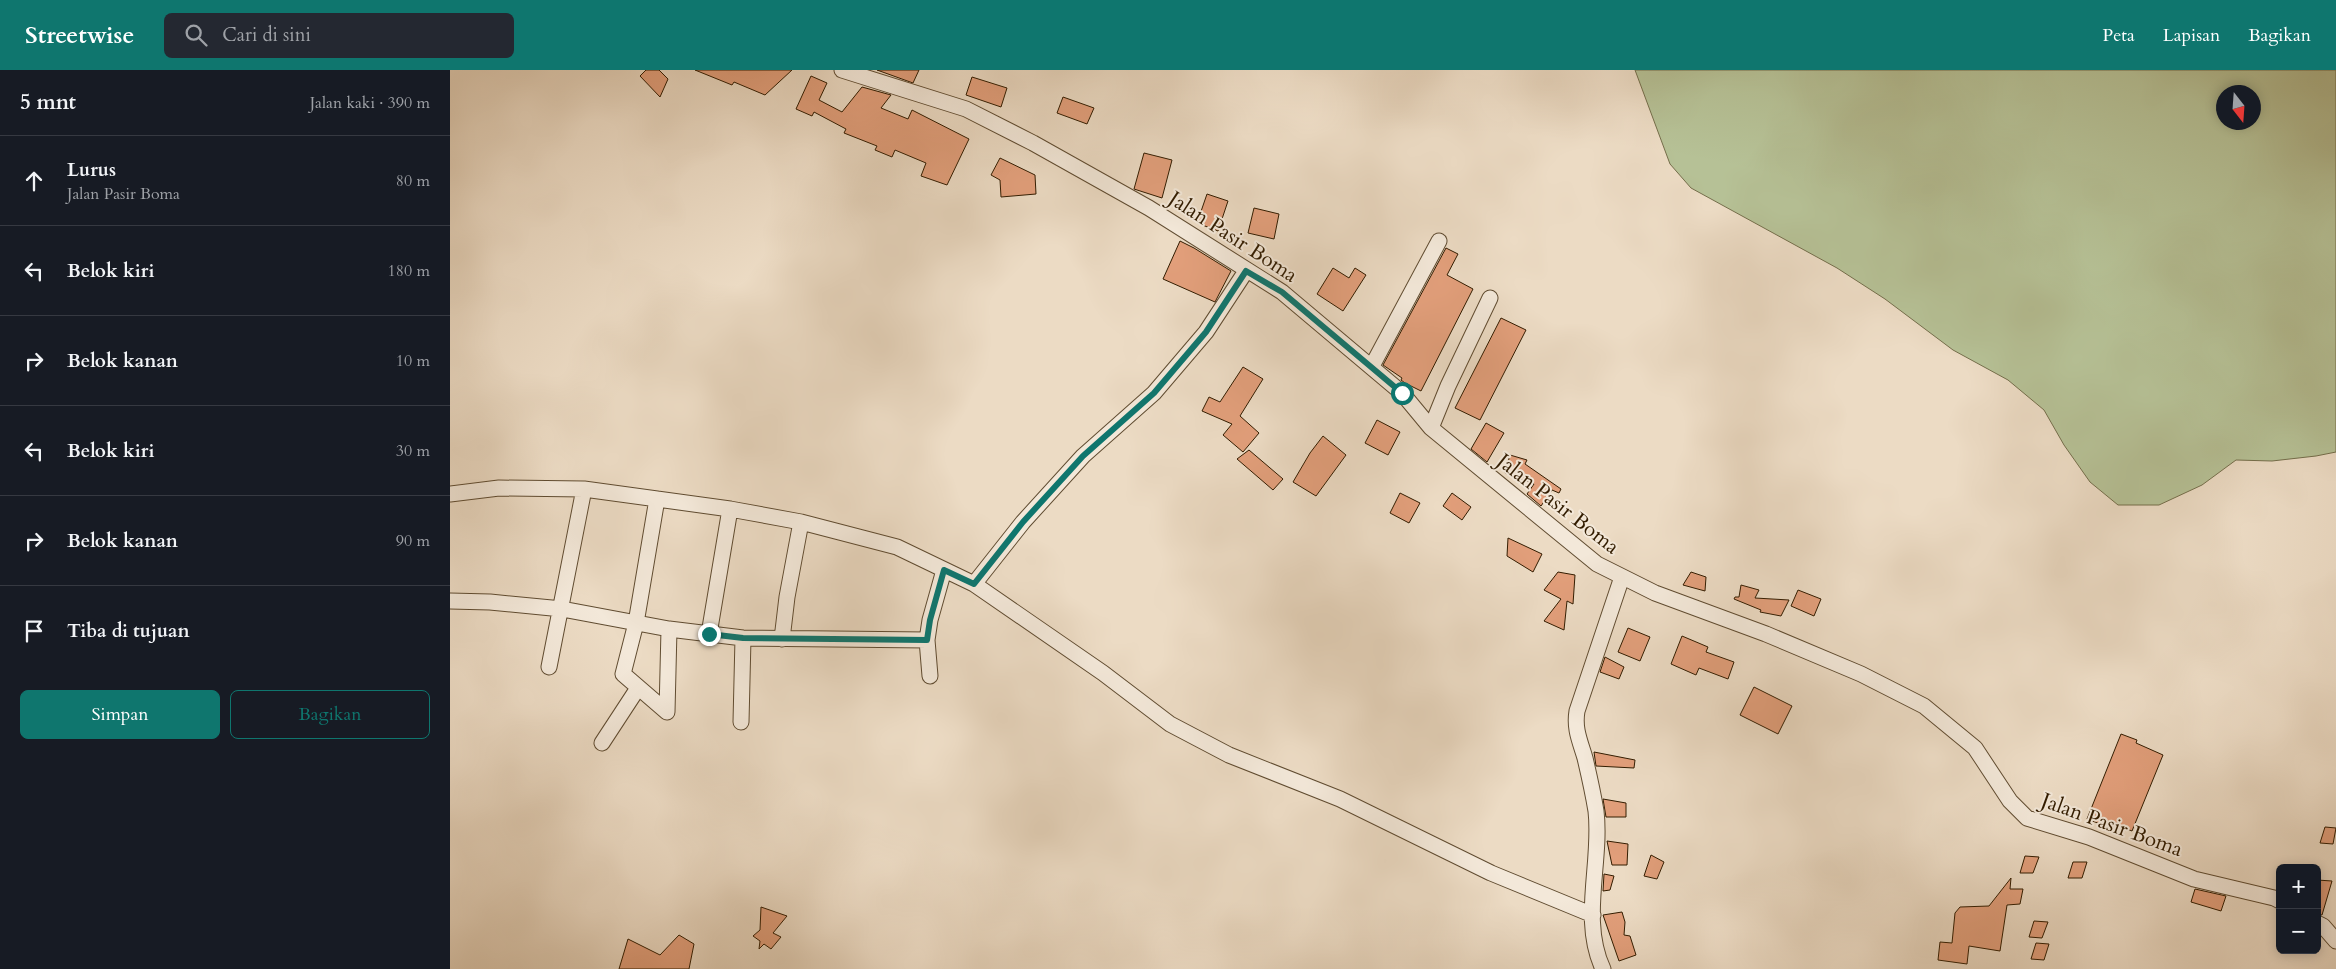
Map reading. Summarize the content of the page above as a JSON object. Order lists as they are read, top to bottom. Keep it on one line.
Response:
{"streets":{"street":["Jalan Pasir Boma"]},"north":"bottom","page":{"header":"Streetwise","search":"Cari di sini","nav":["Peta","Lapisan","Bagikan"],"heading":["5 mnt","Jalan kaki · 390 m"],"list":[["Lurus","Jalan Pasir Boma","80 m"],["Belok kiri","180 m"],["Belok kanan","10 m"],["Belok kiri","30 m"],["Belok kanan","90 m"],"Tiba di tujuan"],"buttons":["Simpan","Bagikan"],"map_buttons":["+","−"]}}
